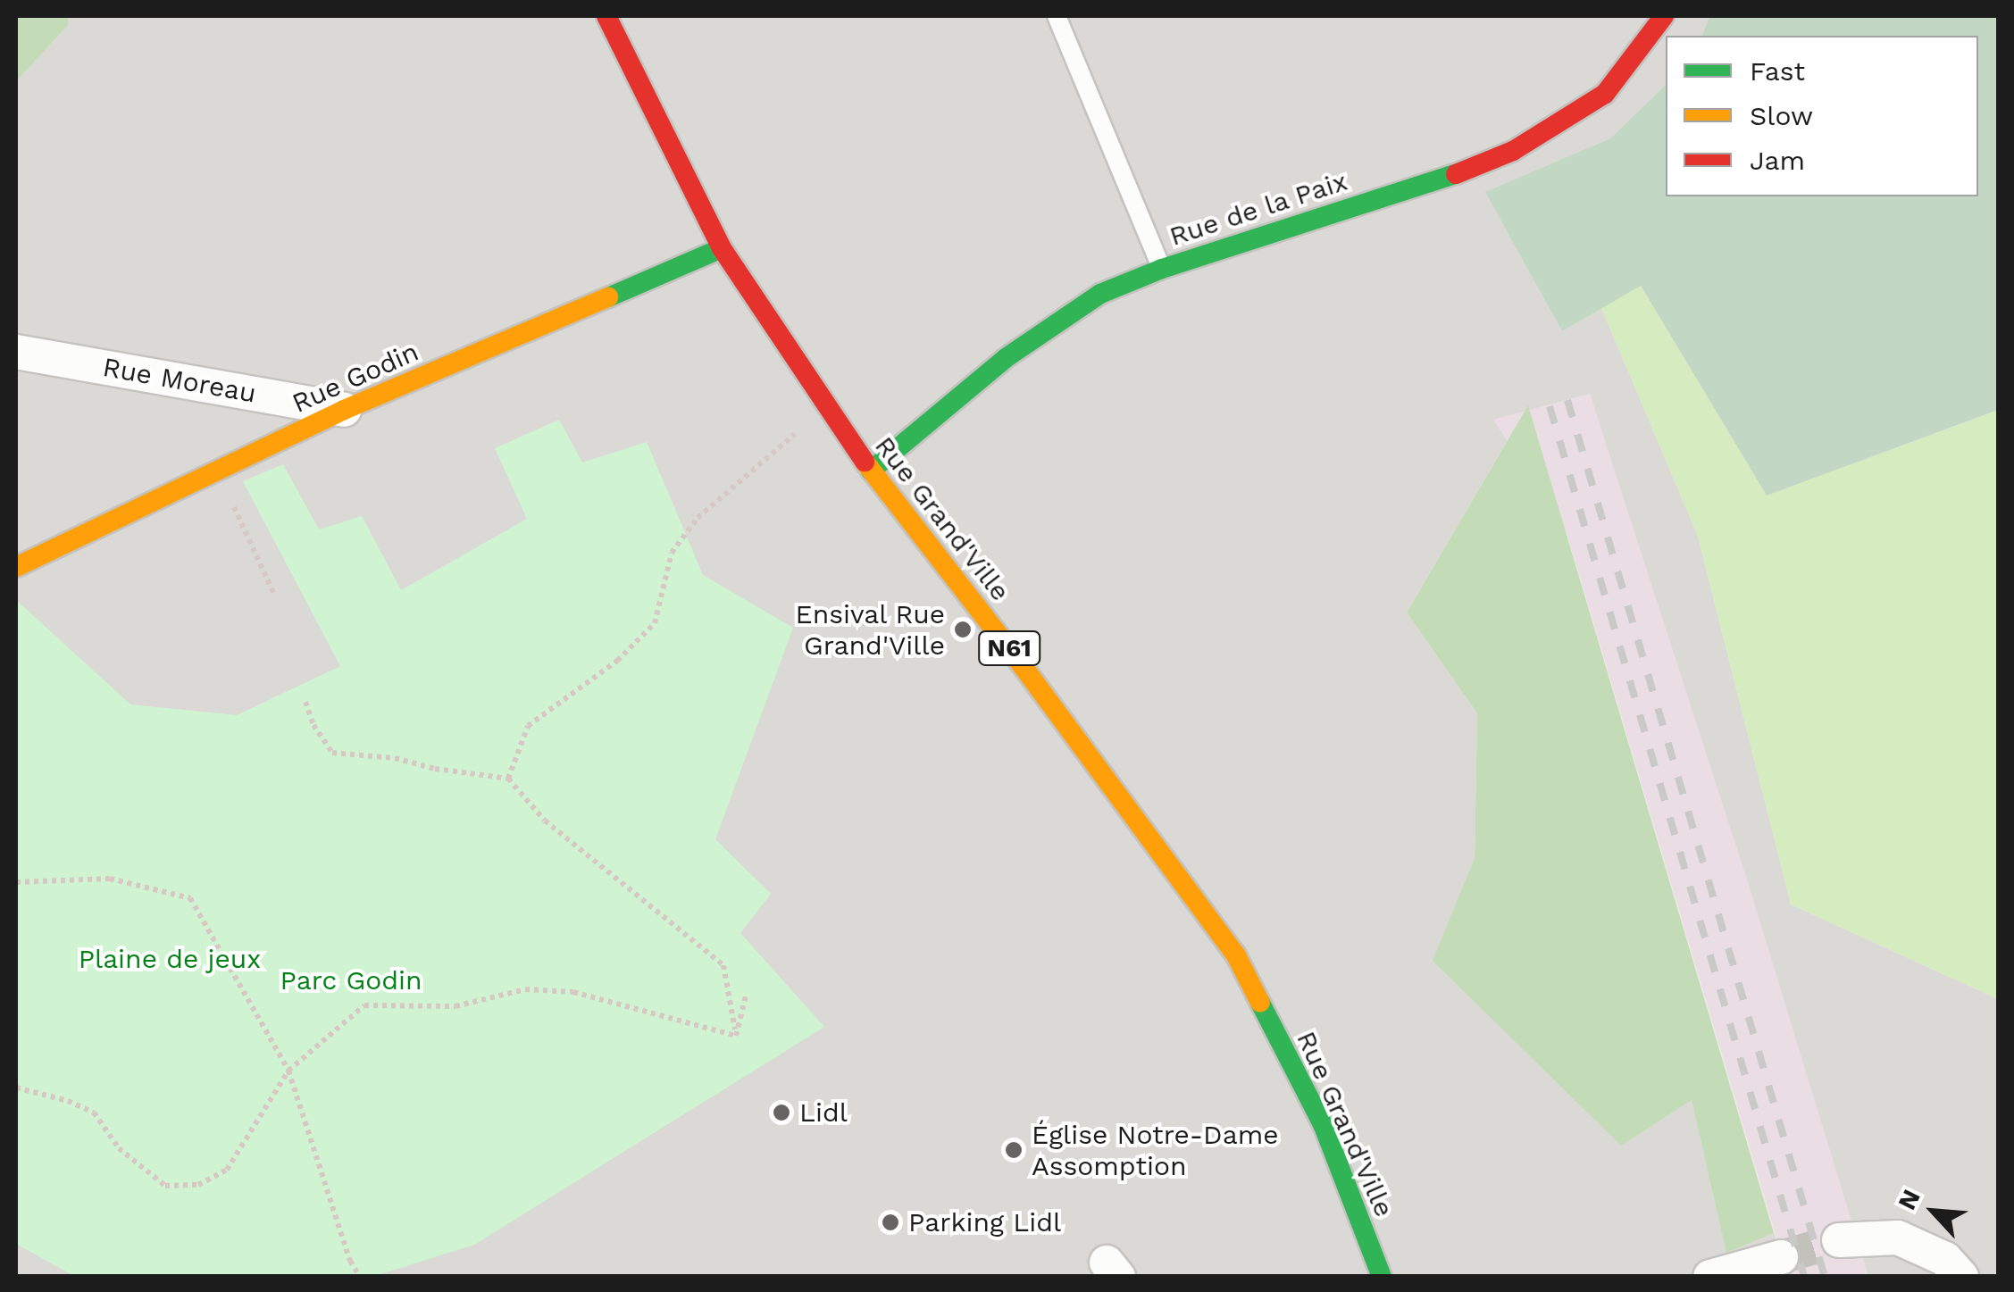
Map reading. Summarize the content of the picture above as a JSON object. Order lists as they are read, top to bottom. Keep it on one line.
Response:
{"streets":{"street":["Rue de la Paix","Rue Godin","Rue Moreau","Rue Grand'Ville","N61"]},"crossings":[["Rue de la Paix","Rue Grand'Ville"],["Rue Godin","Rue Moreau"],["Rue Godin","Rue Grand'Ville"]],"parks":["Plaine de jeux","Parc Godin"],"places":["Ensival Rue Grand'Ville","Lidl","Église Notre-Dame Assomption","Parking Lidl"],"legend":["Fast","Slow","Jam"],"north":"top left"}
